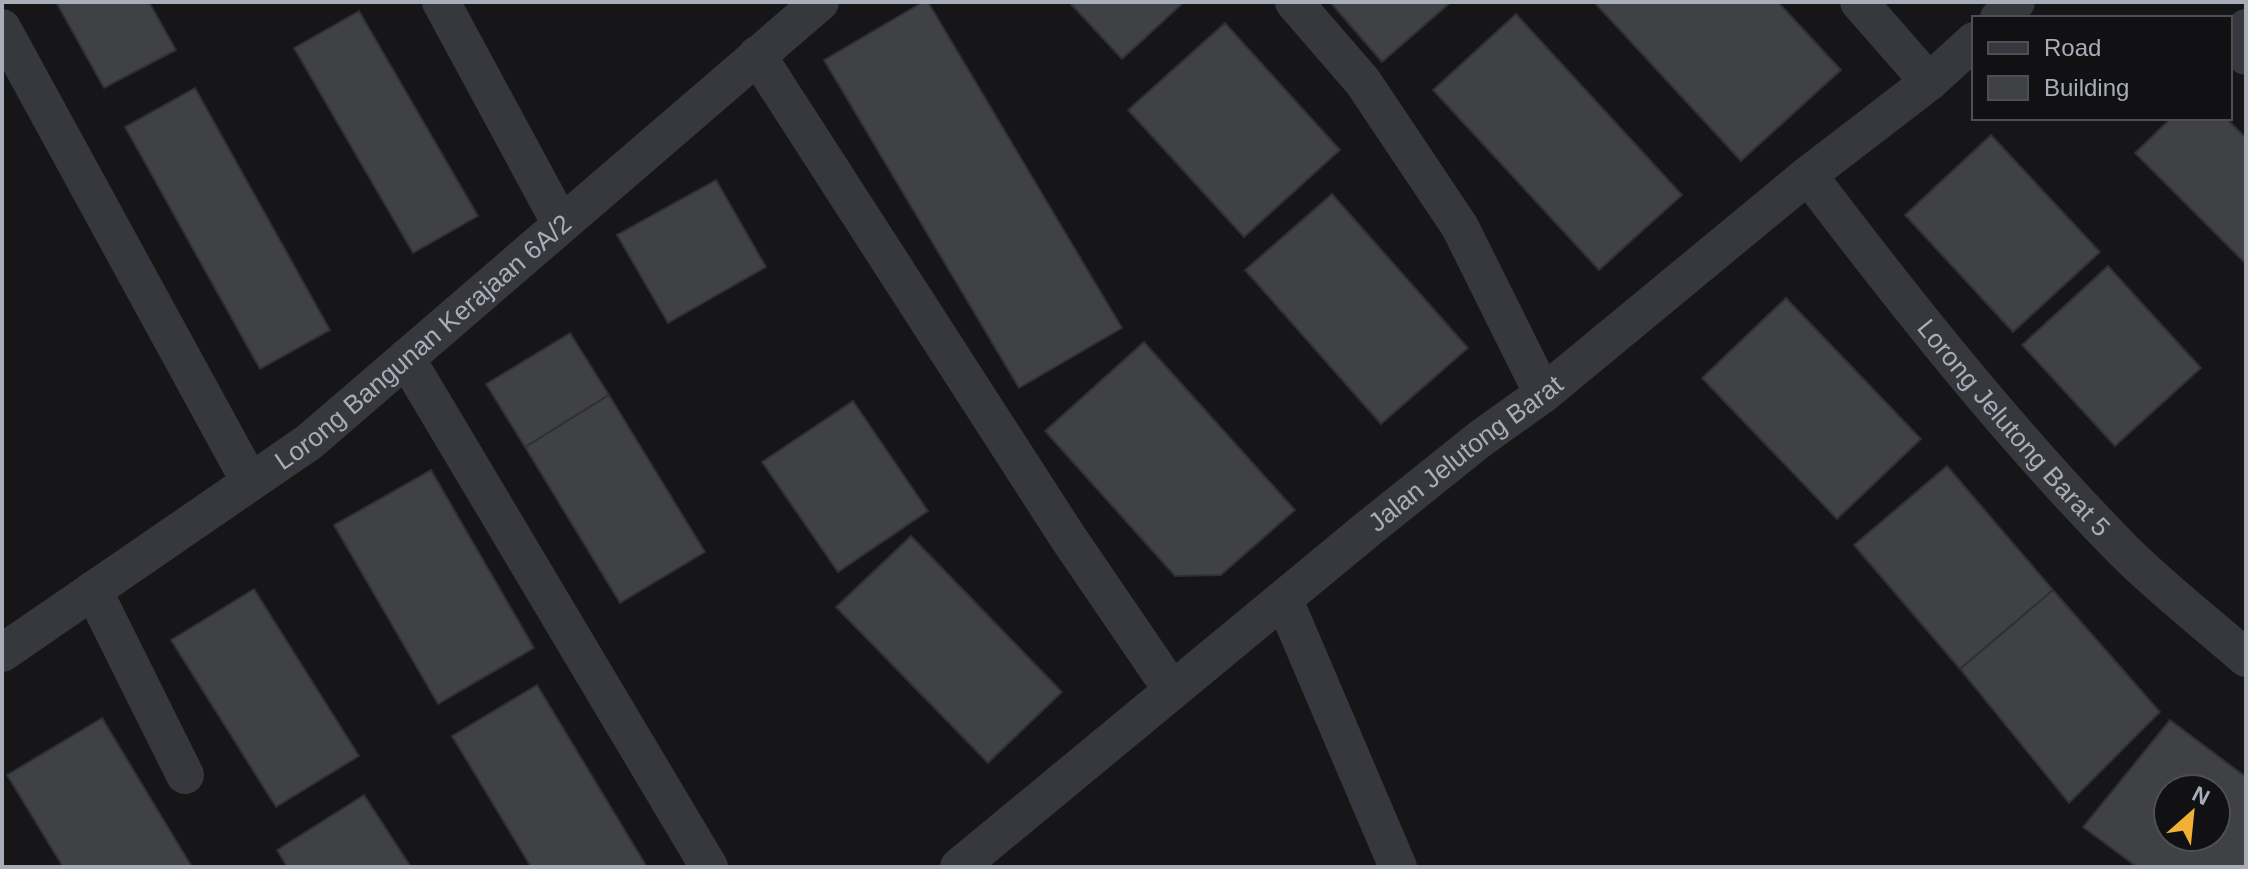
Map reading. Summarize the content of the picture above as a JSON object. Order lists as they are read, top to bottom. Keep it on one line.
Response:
{"streets":{"street":["Lorong Bangunan Kerajaan 6A/2","Lorong Jelutong Barat 5","Jalan Jelutong Barat"]},"crossings":[["Lorong Jelutong Barat 5","Jalan Jelutong Barat"]],"legend":["Road","Building"],"north":"top right"}
